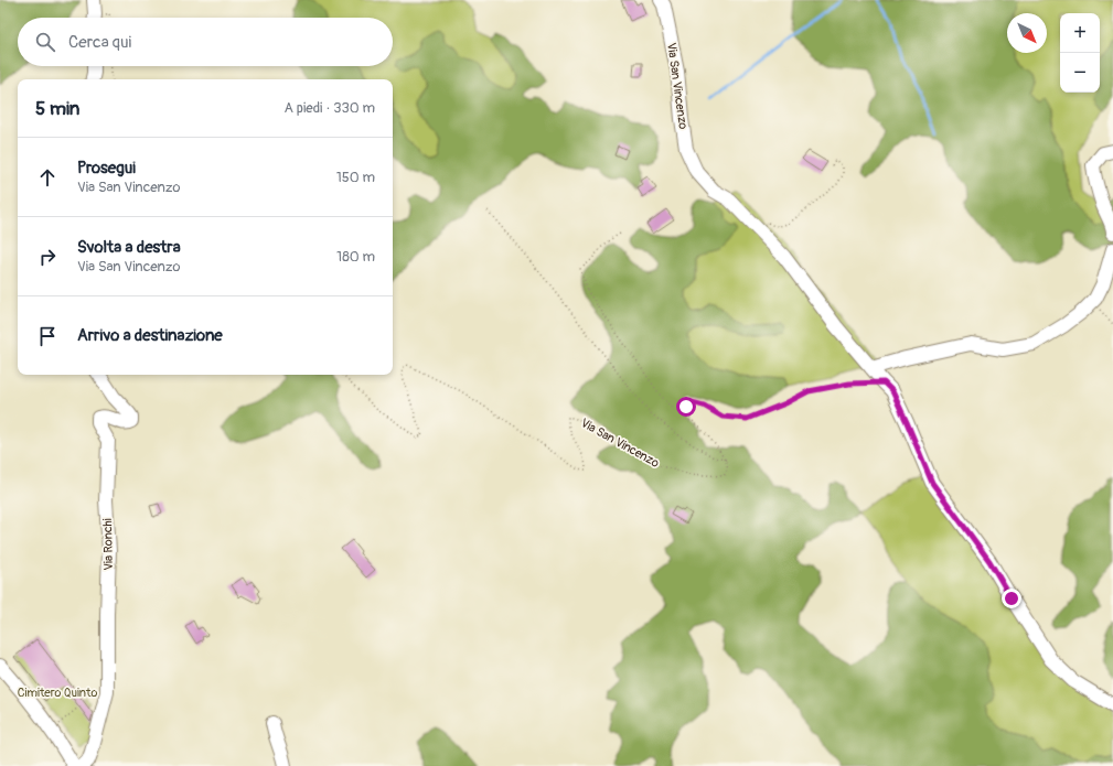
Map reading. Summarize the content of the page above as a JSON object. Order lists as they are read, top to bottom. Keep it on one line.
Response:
{"streets":{"street":["Via San Vincenzo","Via Ronchi"]},"parks":["Cimitero Quinto"],"north":"bottom right","page":{"map_buttons":["+","−"],"search":"Cerca qui","heading":["5 min","A piedi · 330 m"],"list":[["Prosegui","Via San Vincenzo","150 m"],["Svolta a destra","Via San Vincenzo","180 m"],"Arrivo a destinazione"]}}
